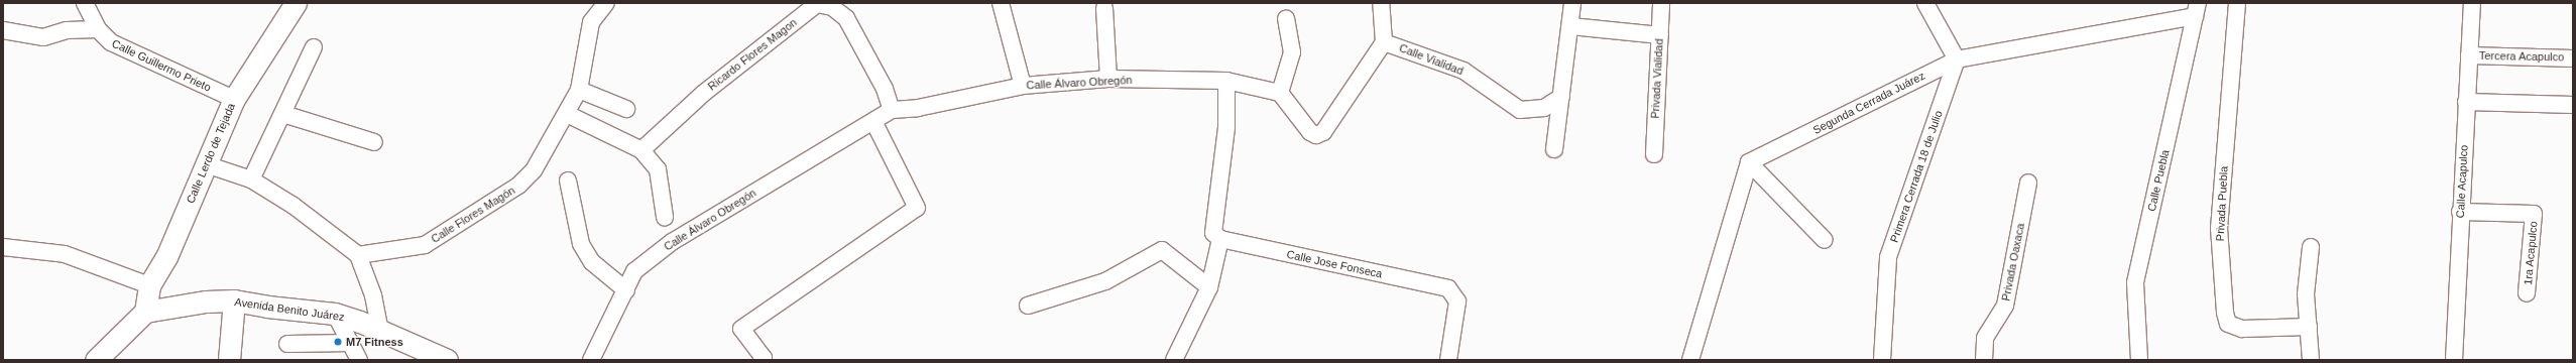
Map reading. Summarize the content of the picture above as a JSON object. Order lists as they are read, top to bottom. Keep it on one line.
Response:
{"streets":{"main road":["Calle Lerdo de Tejada","Avenida Benito Juárez"],"street":["Ricardo Flores Magon","Tercera Acapulco","Calle Vialidad","Calle Guillermo Prieto","Privada Vialidad","Calle Álvaro Obregón","Segunda Cerrada Juárez","Primera Cerrada 18 de Julio","Calle Puebla","Calle Acapulco","Privada Puebla","Calle Flores Magón","1ra Acapulco","Privada Oaxaca","Calle Jose Fonseca"]},"crossings":[["Ricardo Flores Magon","Calle Álvaro Obregón"],["Tercera Acapulco","Calle Acapulco"],["Calle Guillermo Prieto","Calle Lerdo de Tejada"],["Segunda Cerrada Juárez","Primera Cerrada 18 de Julio"],["Segunda Cerrada Juárez","Calle Puebla"],["Calle Lerdo de Tejada","Avenida Benito Juárez"],["Calle Acapulco","1ra Acapulco"]],"places":["M7 Fitness"]}
